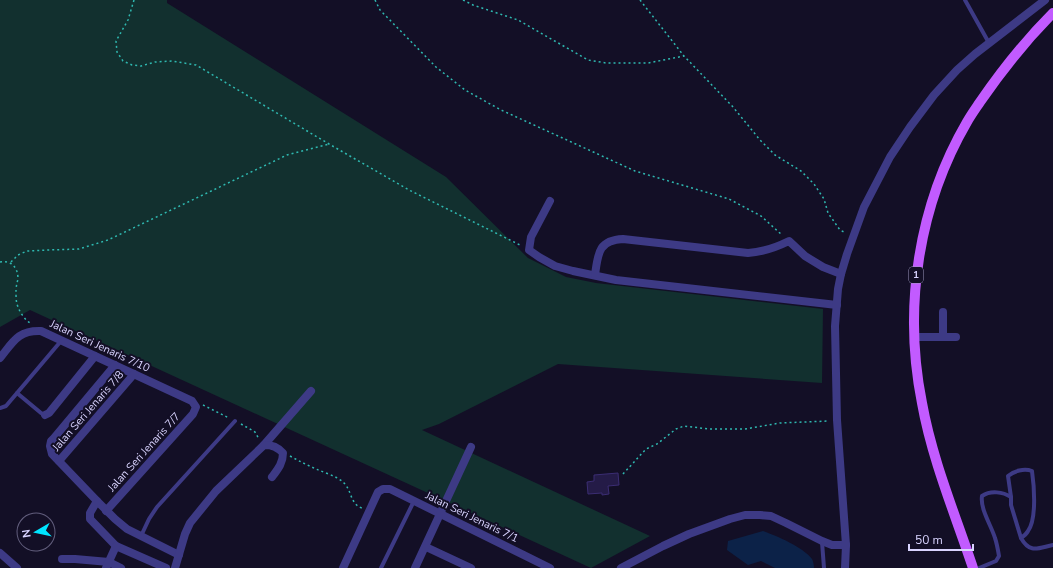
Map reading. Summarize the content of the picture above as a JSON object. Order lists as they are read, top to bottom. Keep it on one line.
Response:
{"streets":{"main road":["1"],"street":["Jalan Seri Jenaris 7/10","Jalan Seri Jenaris 7/8","Jalan Seri Jenaris 7/7","Jalan Seri Jenaris 7/1"]},"crossings":[["Jalan Seri Jenaris 7/10","Jalan Seri Jenaris 7/8"],["Jalan Seri Jenaris 7/10","Jalan Seri Jenaris 7/7"]],"scale_bar":"50 m","north":"left"}
